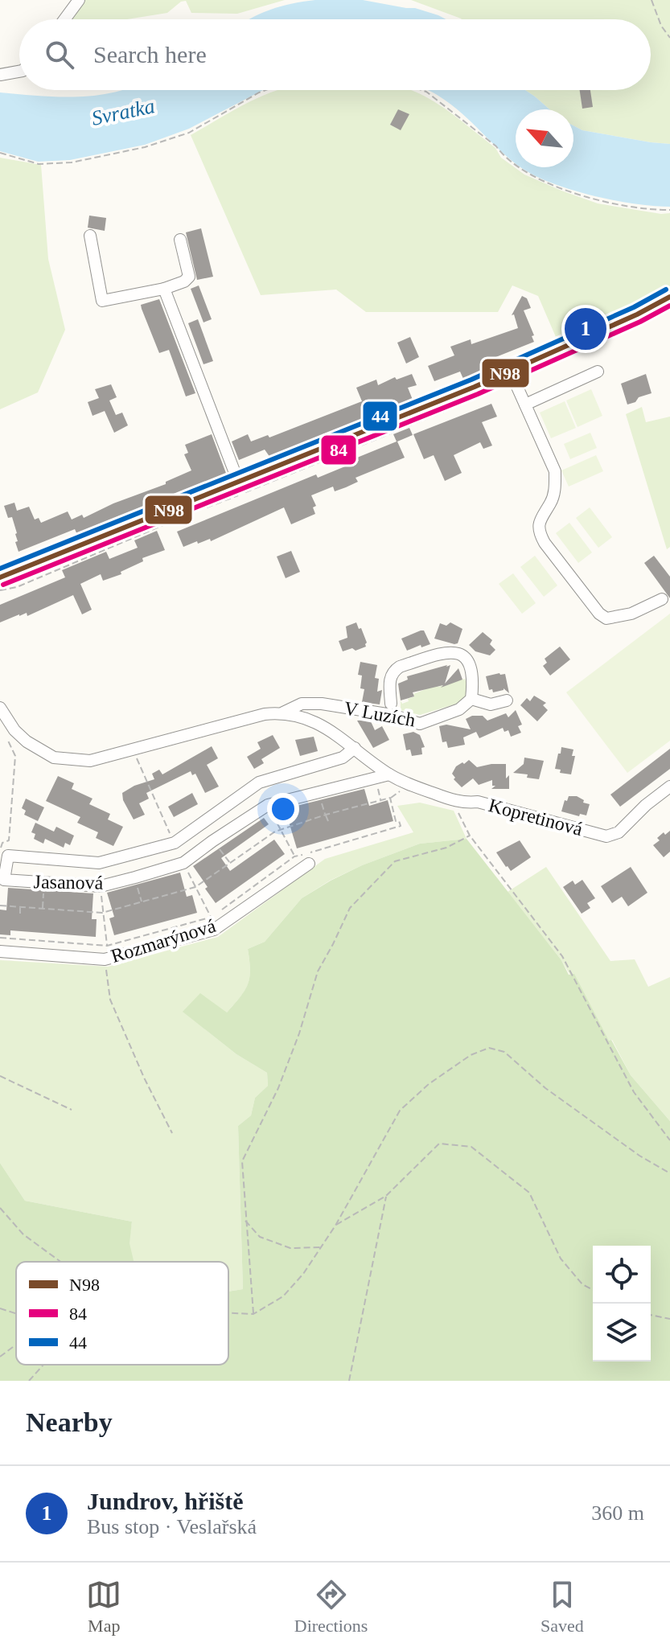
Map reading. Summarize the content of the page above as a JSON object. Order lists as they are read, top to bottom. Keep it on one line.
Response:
{"streets":{"street":["V Luzích","Kopretinová","Jasanová","Rozmarýnová"]},"crossings":[["Kopretinová","Jasanová"]],"water":["Svratka"],"lines":["transit line 44","transit line N98","transit line 84"],"legend":["N98","84","44"],"north":"top left","page":{"search":"Search here","pins":"1","heading":"Nearby","list":[{"mark":"1","name":"Jundrov, hřiště","note":"Bus stop · Veslařská","value":"360 m"}],"nav":["Map","Directions","Saved"]}}
